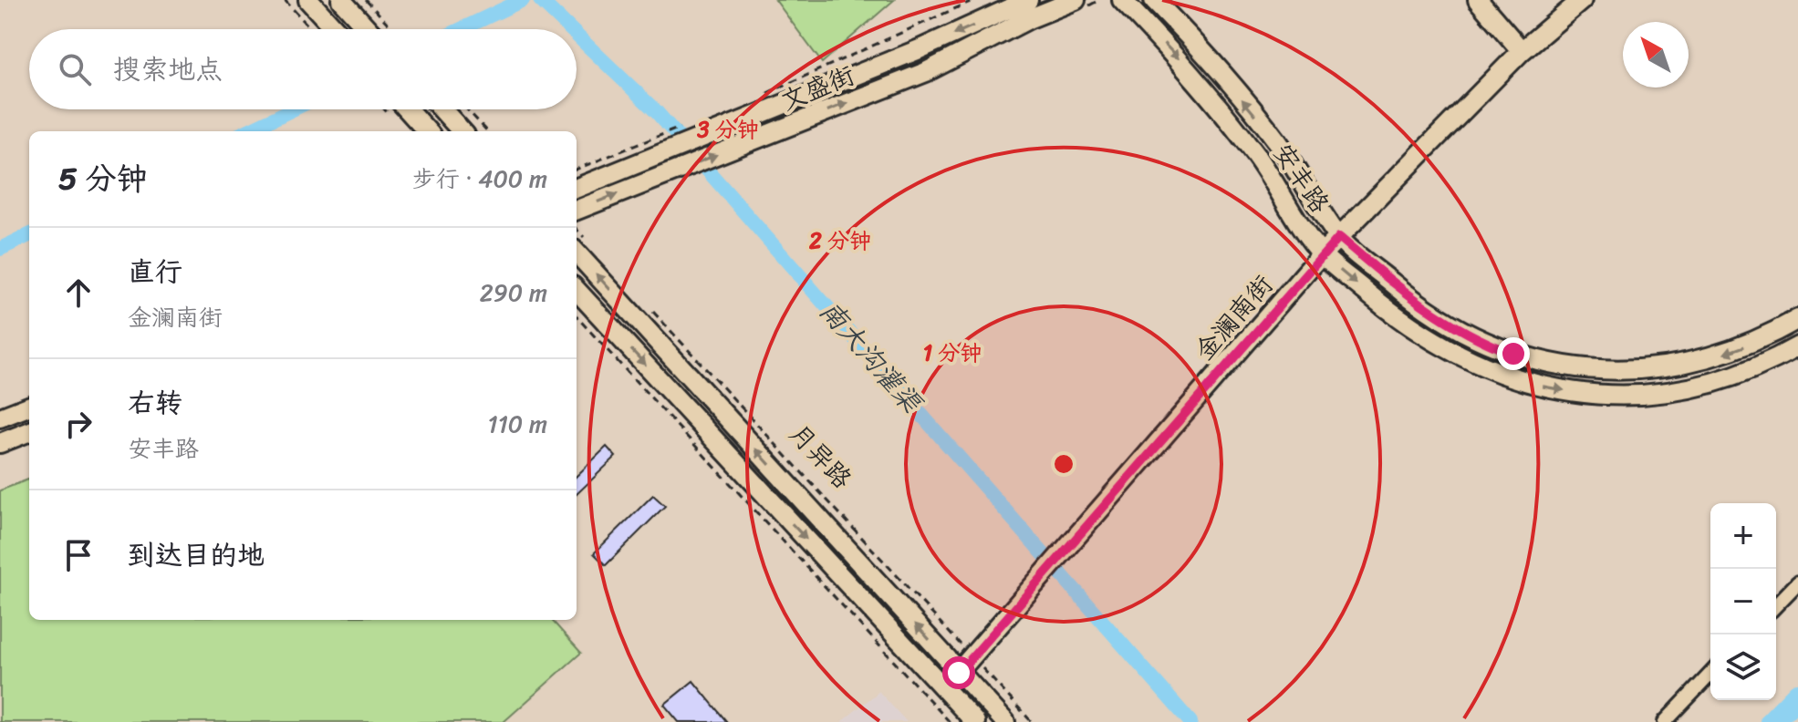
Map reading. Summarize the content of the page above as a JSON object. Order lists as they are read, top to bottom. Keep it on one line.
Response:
{"streets":{"main road":["文盛街","安丰路","金澜南街","月异路"]},"crossings":[["安丰路","金澜南街"],["金澜南街","月异路"]],"water":["南大沟灌渠"],"north":"top left","page":{"search":"搜索地点","heading":["5 分钟","步行 · 400 m"],"list":[["直行","金澜南街","290 m"],["右转","安丰路","110 m"],"到达目的地"],"map_buttons":["+","−"]},"rings":["3 分钟","2 分钟","1 分钟"]}
